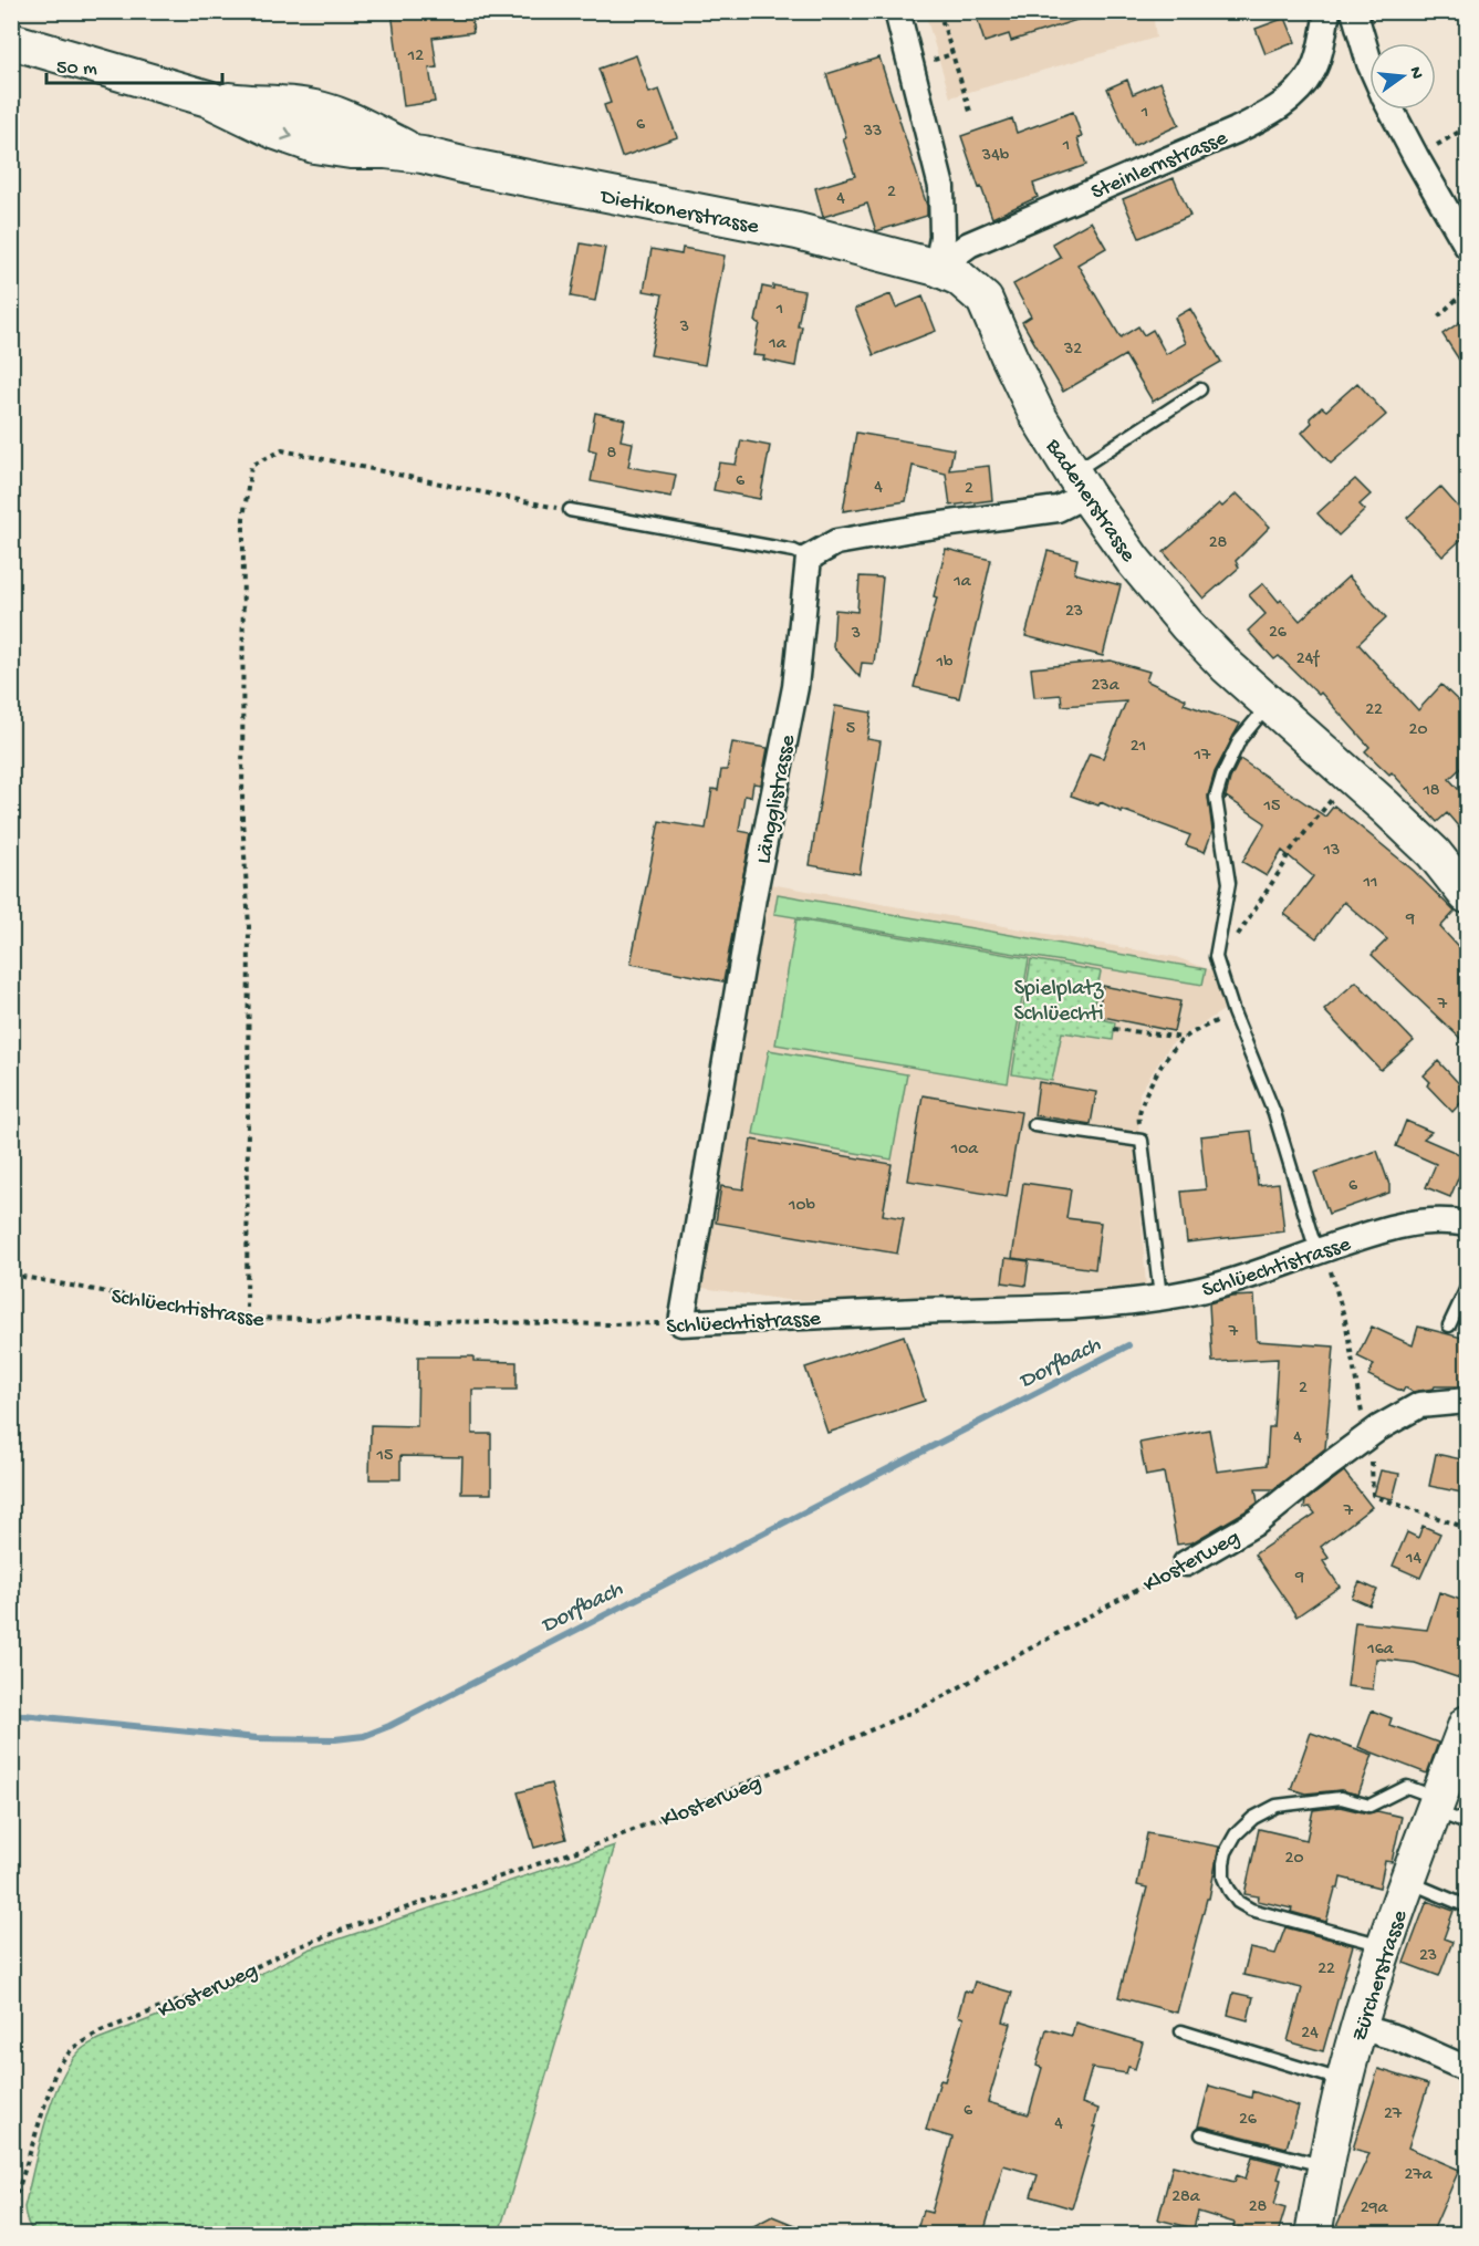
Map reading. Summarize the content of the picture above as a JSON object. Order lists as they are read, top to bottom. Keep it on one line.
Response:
{"streets":{"street":["Steinlernstrasse","Dietikonerstrasse","Badenerstrasse","Längglistrasse","Schlüechtistrasse","Klosterweg","Zürcherstrasse"]},"crossings":[["Steinlernstrasse","Dietikonerstrasse"],["Steinlernstrasse","Badenerstrasse"],["Dietikonerstrasse","Badenerstrasse"],["Längglistrasse","Schlüechtistrasse"]],"water":["Dorfbach"],"parks":["Spielplatz Schlüechti"],"house_numbers":["12","1","6","33","1","34b","2","4","1","3","1a","32","8","6","4","2","28","1a","23","26","3","24f","1b","23a","22","5","20","21","17","18","15","13","11","9","7","10a","6","10b","7","2","4","15","7","14","9","16a","20","23","22","24","6","27","26","4","27a","28a","28","29a"],"scale_bar":"50 m","north":"right"}
